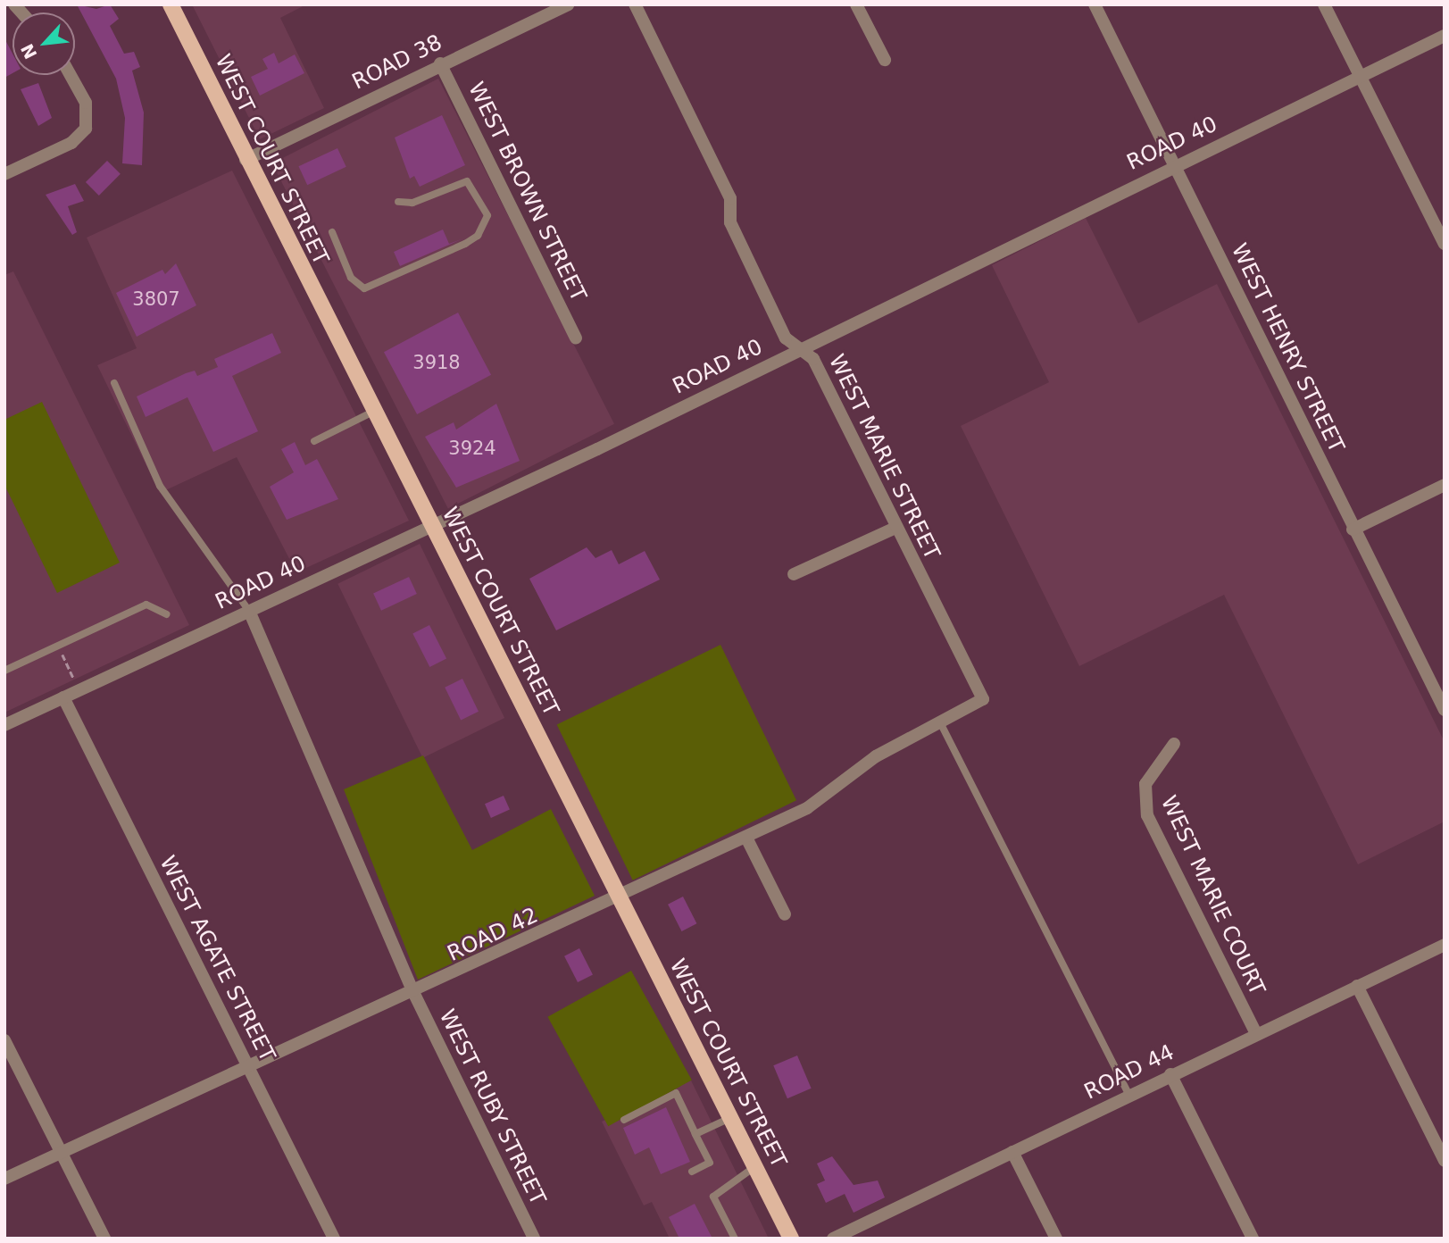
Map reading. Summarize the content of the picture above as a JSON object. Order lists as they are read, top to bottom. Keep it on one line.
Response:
{"streets":{"main road":["WEST COURT STREET"],"street":["ROAD 38","ROAD 40","WEST BROWN STREET","WEST HENRY STREET","WEST MARIE STREET","WEST MARIE COURT","ROAD 42","WEST AGATE STREET","ROAD 44","WEST RUBY STREET"]},"crossings":[["ROAD 38","WEST COURT STREET"],["ROAD 38","WEST BROWN STREET"],["ROAD 40","WEST COURT STREET"],["ROAD 40","WEST HENRY STREET"],["ROAD 40","WEST MARIE STREET"],["ROAD 40","WEST AGATE STREET"],["ROAD 40","WEST RUBY STREET"],["WEST COURT STREET","ROAD 42"],["WEST MARIE STREET","ROAD 42"],["WEST MARIE COURT","ROAD 44"],["ROAD 42","WEST AGATE STREET"],["ROAD 42","WEST RUBY STREET"]],"house_numbers":["3807","3918","3924"],"north":"bottom left"}
